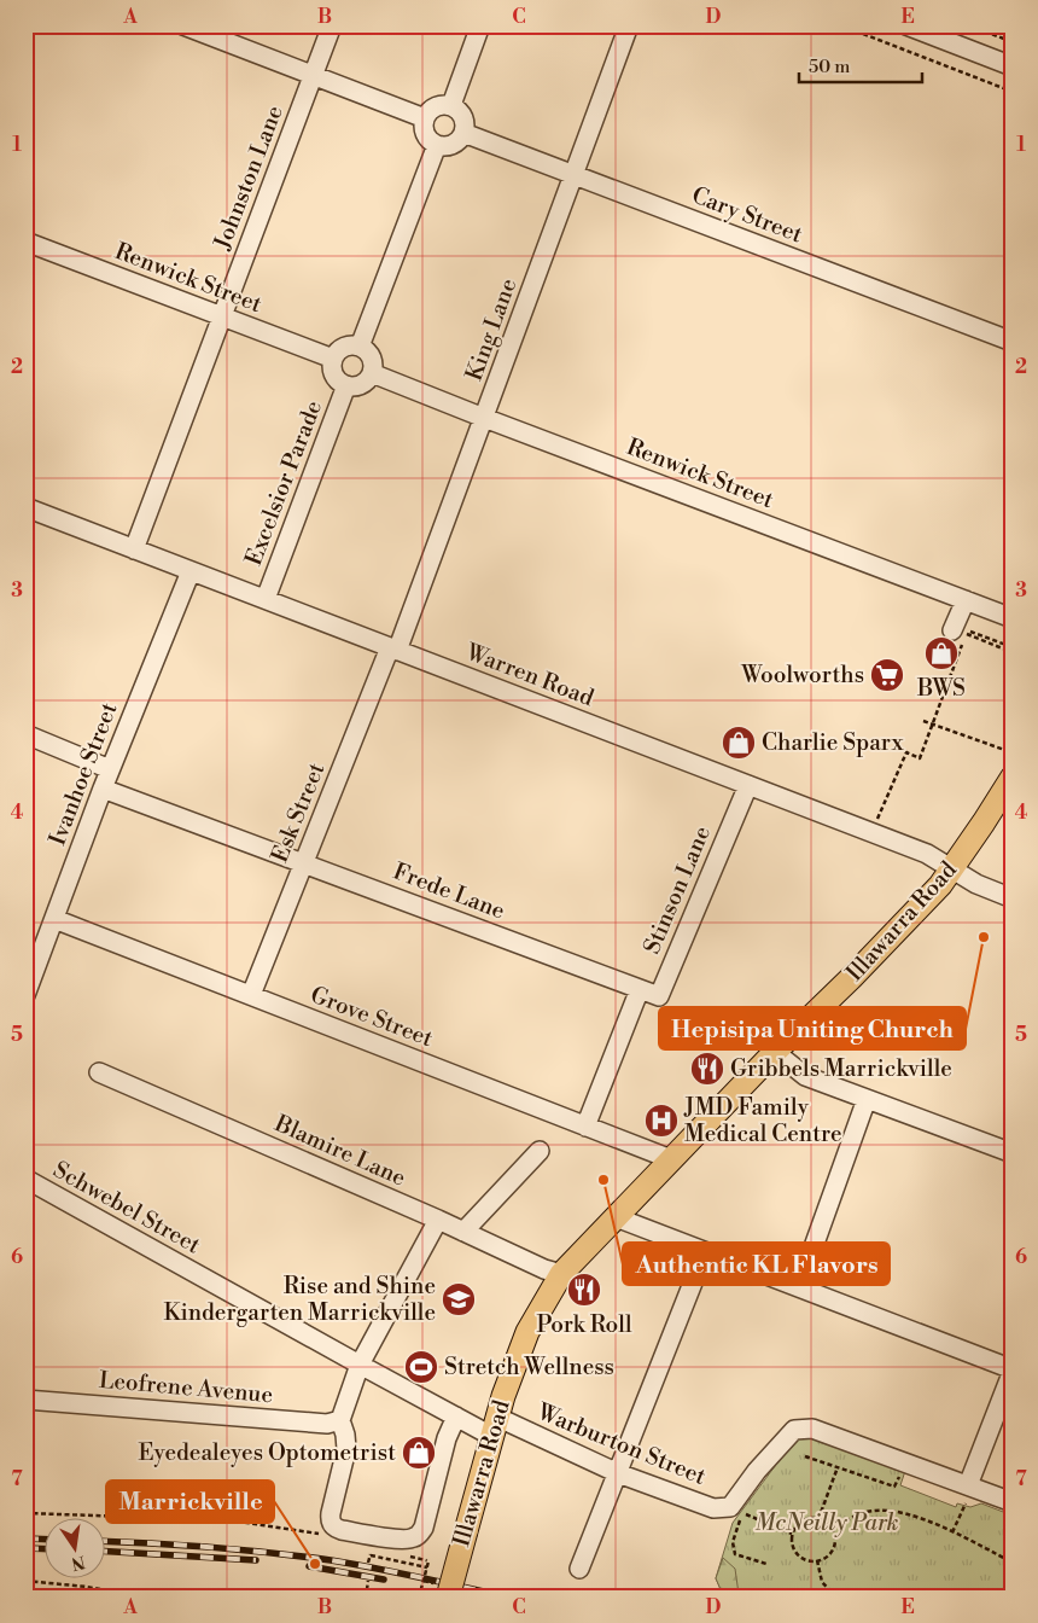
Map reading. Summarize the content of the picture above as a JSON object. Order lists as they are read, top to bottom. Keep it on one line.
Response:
{"streets":{"main road":["Illawarra Road"],"street":["Johnston Lane","Cary Street","Renwick Street","King Lane","Excelsior Parade","Warren Road","Ivanhoe Street","Esk Street","Stinson Lane","Frede Lane","Grove Street","Blamire Lane","Schwebel Street","Leofrene Avenue","Warburton Street"]},"crossings":[["Johnston Lane","Renwick Street"],["Johnston Lane","Warren Road"],["Cary Street","King Lane"],["Renwick Street","King Lane"],["Renwick Street","Excelsior Parade"],["King Lane","Warren Road"],["King Lane","Esk Street"],["Excelsior Parade","Warren Road"],["Warren Road","Ivanhoe Street"],["Warren Road","Esk Street"],["Warren Road","Stinson Lane"],["Warren Road","Illawarra Road"],["Ivanhoe Street","Frede Lane"],["Ivanhoe Street","Grove Street"],["Esk Street","Frede Lane"],["Esk Street","Grove Street"],["Stinson Lane","Frede Lane"],["Illawarra Road","Grove Street"],["Illawarra Road","Blamire Lane"],["Illawarra Road","Schwebel Street"],["Illawarra Road","Warburton Street"],["Schwebel Street","Warburton Street"]],"parks":["McNeilly Park"],"places":{"shop":["BWS","Charlie Sparx","Eyedealeyes Optometrist"],"supermarket":["Woolworths"],"other":["Hepisipa Uniting Church","Authentic KL Flavors","Marrickville"],"restaurant":["Gribbels Marrickville","Pork Roll"],"hospital":["JMD Family Medical Centre"],"school or university":["Rise and Shine Kindergarten Marrickville"],"sports":["Stretch Wellness"]},"scale_bar":"50 m","north":"bottom","grid":{"columns":["A","B","C","D","E"],"rows":["1","2","3","4","5","6","7"]}}
